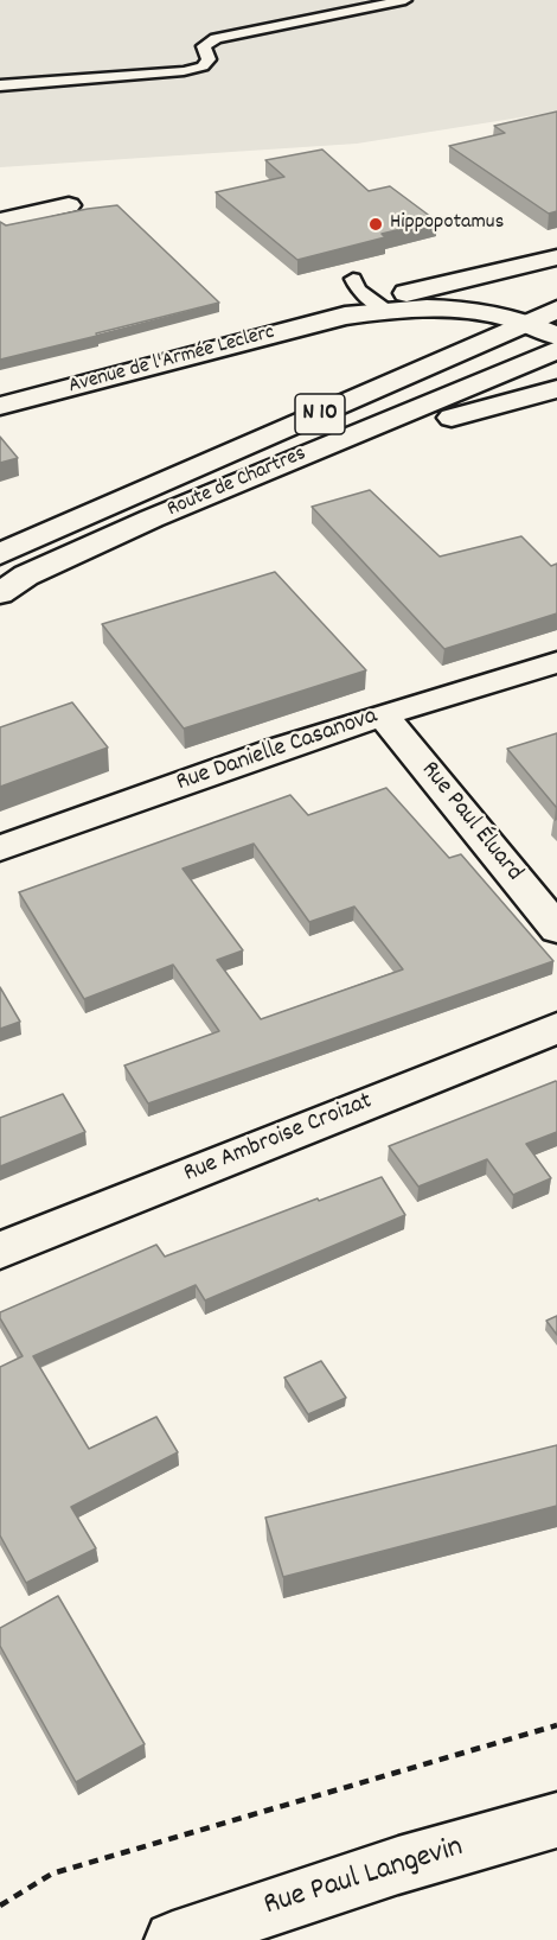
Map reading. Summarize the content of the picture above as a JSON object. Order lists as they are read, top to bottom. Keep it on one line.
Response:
{"streets":{"street":["Avenue de l'Armée Leclerc","N 10","Route de Chartres","Rue Danielle Casanova","Rue Paul Éluard","Rue Ambroise Croizat","Rue Paul Langevin"]},"crossings":[["Avenue de l'Armée Leclerc","Route de Chartres"],["Rue Danielle Casanova","Rue Paul Éluard"]],"places":["Hippopotamus"]}
